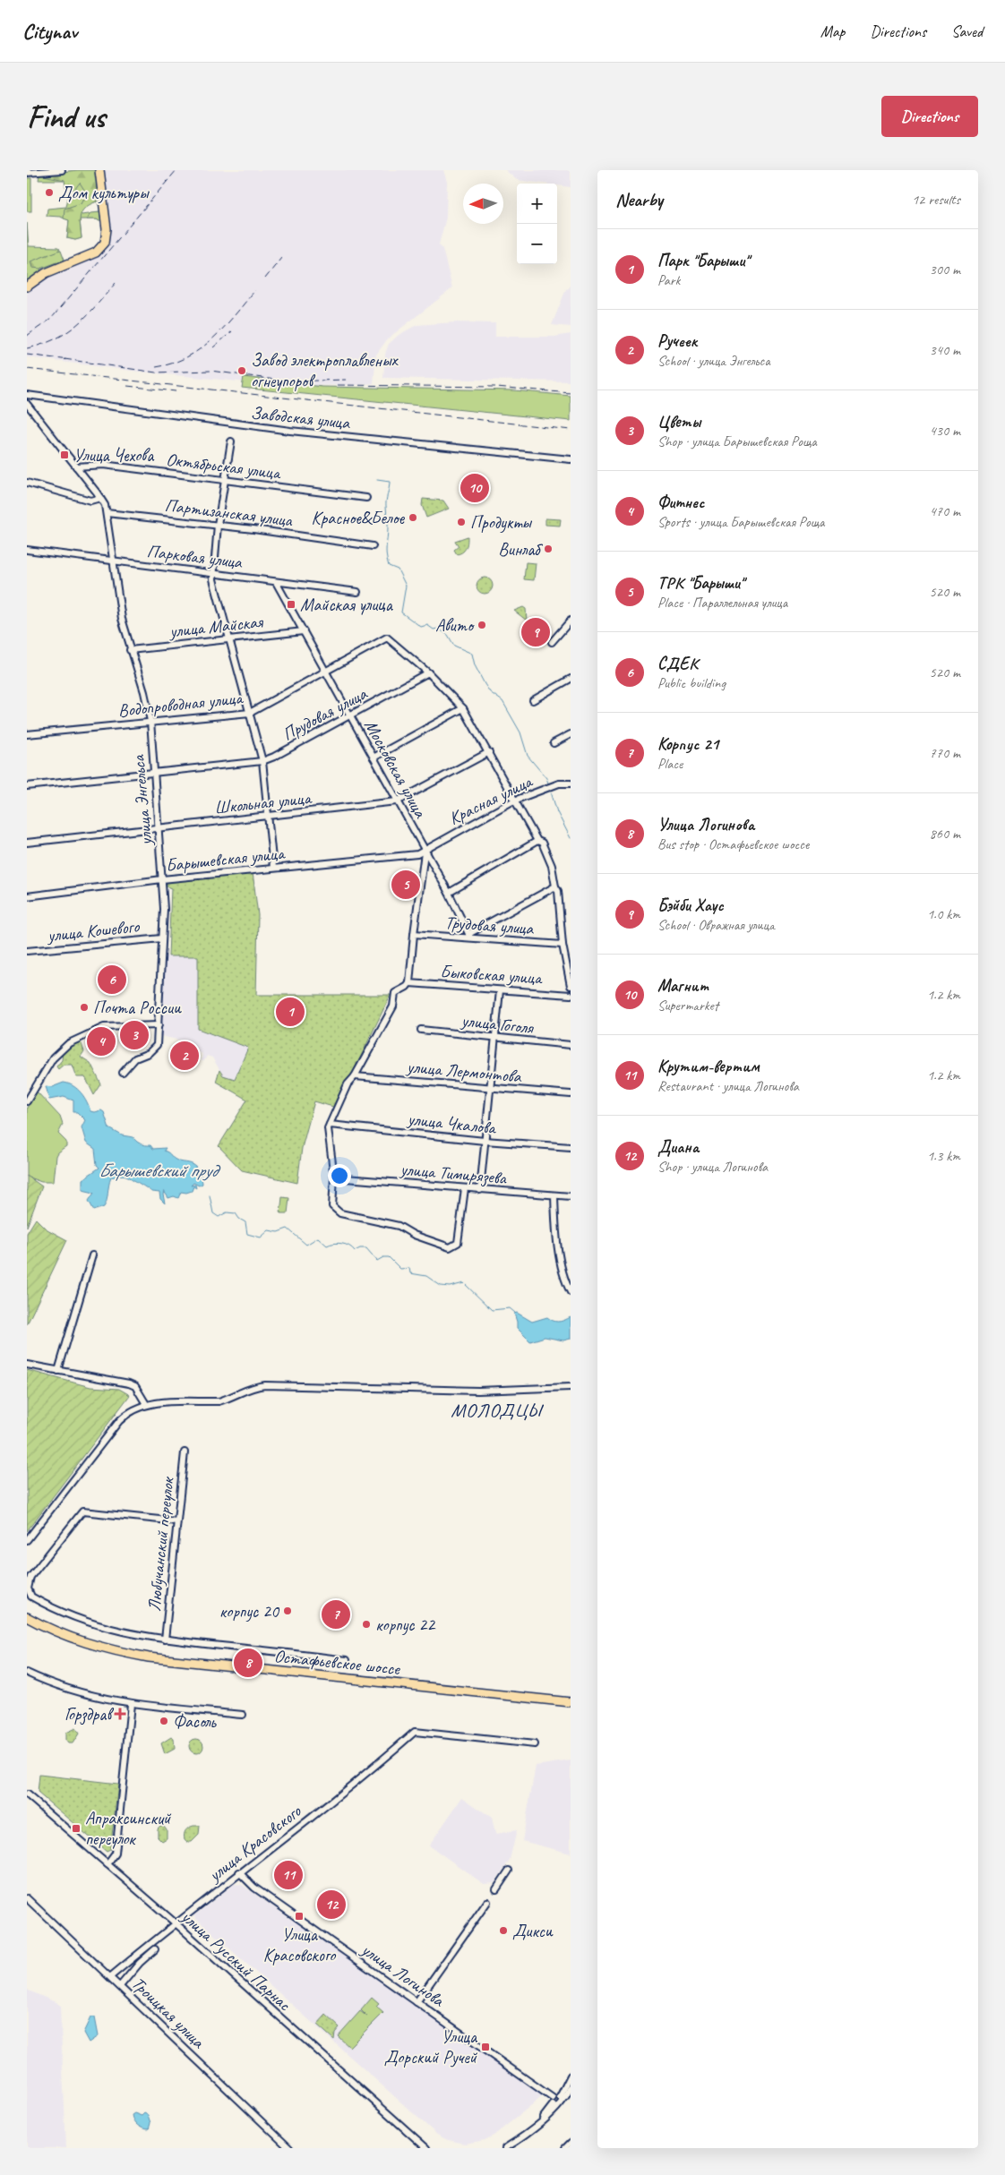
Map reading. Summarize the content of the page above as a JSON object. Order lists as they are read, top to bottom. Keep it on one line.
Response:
{"streets":{"main road":["Остафьевское шоссе"],"street":["Заводская улица","Октябрьская улица","Партизанская улица","Парковая улица","улица Майская","Водопроводная улица","Прудовая улица","Московская улица","Красная улица","улица Энгельса","Школьная улица","Барышевская улица","Трудовая улица","улица Кошевого","Быковская улица","улица Гоголя","улица Лермонтова","улица Чкалова","улица Тимирязева","Любучанский переулок","улица Красовского","улица Русский Парнас","улица Логинова","Троицкая улица"]},"crossings":[["Октябрьская улица","улица Энгельса"],["Партизанская улица","улица Энгельса"],["Парковая улица","Московская улица"],["Парковая улица","улица Энгельса"],["улица Майская","Московская улица"],["улица Майская","улица Энгельса"],["Водопроводная улица","Прудовая улица"],["Водопроводная улица","Московская улица"],["Водопроводная улица","улица Энгельса"],["Прудовая улица","Московская улица"],["Прудовая улица","улица Энгельса"],["Московская улица","Красная улица"],["Московская улица","Школьная улица"],["Московская улица","Барышевская улица"],["Московская улица","Трудовая улица"],["Красная улица","Барышевская улица"],["улица Энгельса","Школьная улица"],["улица Энгельса","Барышевская улица"],["улица Энгельса","улица Кошевого"],["улица Красовского","улица Русский Парнас"],["улица Красовского","улица Логинова"],["улица Красовского","Троицкая улица"]],"districts":["МОЛОДЦЫ"],"water":["Барышевский пруд"],"places":{"other":["Дом культуры","Завод электроплавленых огнеупоров","Красное&Белое","Продукты","Винлаб","Авито","Почта России","корпус 20","корпус 22","Фасоль","Дикси"],"transit":["Улица Чехова","Майская улица","Апраксинский переулок","Улица Красовского","Улица Дорский Ручей"],"health":["Горздрав"]},"north":"left","page":{"header":"Citynav","nav":["Map","Directions","Saved"],"buttons":"Directions","title":"Find us","heading":["Nearby","12 results"],"map_buttons":["+","−"],"list":[{"mark":"1","name":"Парк \"Барыши\"","note":"Park","value":"300 m"},{"mark":"2","name":"Ручеек","note":"School · улица Энгельса","value":"340 m"},{"mark":"3","name":"Цветы","note":"Shop · улица Барышевская Роща","value":"430 m"},{"mark":"4","name":"Фитнес","note":"Sports · улица Барышевская Роща","value":"470 m"},{"mark":"5","name":"ТРК \"Барыши\"","note":"Place · Параллельная улица","value":"520 m"},{"mark":"6","name":"СДЕК","note":"Public building","value":"520 m"},{"mark":"7","name":"Корпус 21","note":"Place","value":"770 m"},{"mark":"8","name":"Улица Логинова","note":"Bus stop · Остафьевское шоссе","value":"860 m"},{"mark":"9","name":"Бэйби Хаус","note":"School · Овражная улица","value":"1.0 km"},{"mark":"10","name":"Магнит","note":"Supermarket","value":"1.2 km"},{"mark":"11","name":"Крутим-вертим","note":"Restaurant · улица Логинова","value":"1.2 km"},{"mark":"12","name":"Диана","note":"Shop · улица Логинова","value":"1.3 km"}],"pins":["10","9","5","6","1","3","4","2","7","8","11","12"]}}
